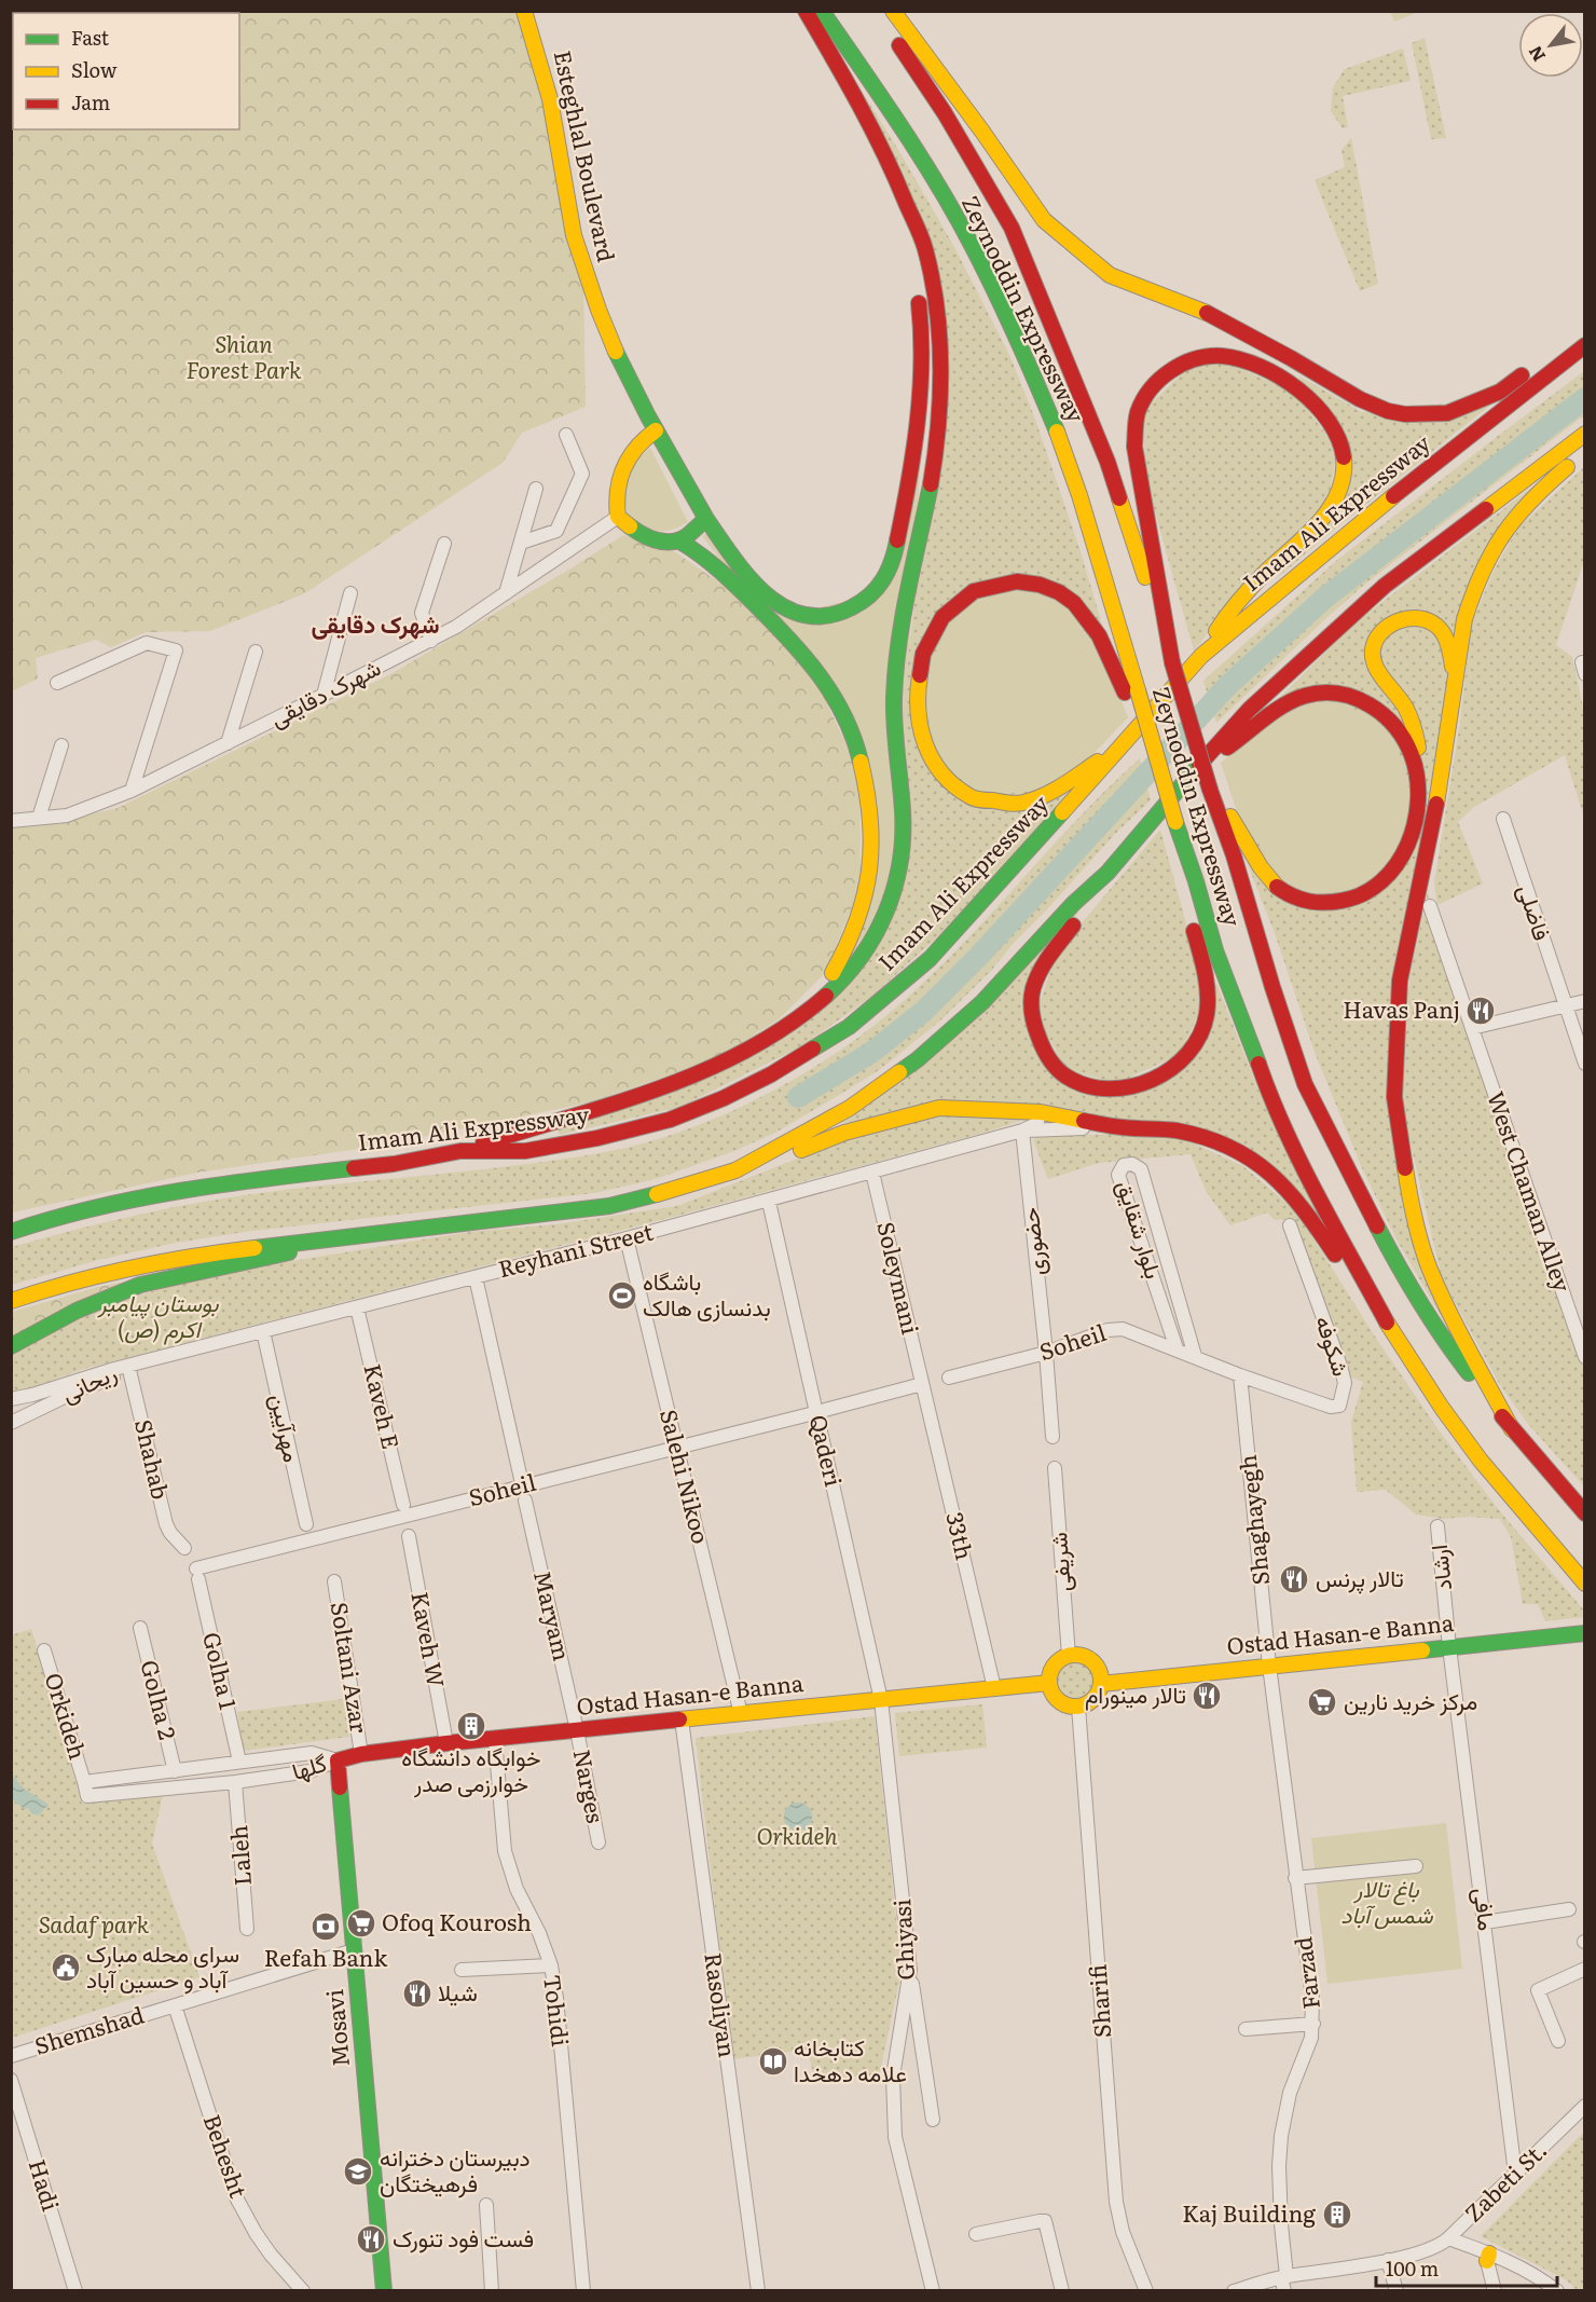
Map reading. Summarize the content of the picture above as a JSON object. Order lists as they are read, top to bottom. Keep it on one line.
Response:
{"streets":{"main road":["Esteghlal Boulevard","Zeynoddin Expressway","Imam Ali Expressway","Ostad Hasan-e Banna","Mosavi"],"street":["شهرک دقایقی","فاضلی","West Chaman Alley","بلوار شقایق","حضوری","Reyhani Street","Soleymani","Soheil","شکوفه","ریحانی","Kaveh E","مهرآیین","Qaderi","Shahab","Salehi Nikoo","Shaghayegh","33th","شریفی","ارشاد","Maryam","Kaveh W","Soltani Azar","Golha 1","Golha 2","Orkideh","گلها","Narges","Laleh","مافی","Ghiyasi","Farzad","Sharifi","Rasoliyan","Tohidi","Shemshad","Behesht","Zabeti St.","Hadi"]},"crossings":[["بلوار شقایق","Soheil"],["حضوری","Reyhani Street"],["حضوری","Soheil"],["Reyhani Street","Soleymani"],["Reyhani Street","ریحانی"],["Reyhani Street","Kaveh E"],["Reyhani Street","مهرآیین"],["Reyhani Street","Qaderi"],["Reyhani Street","Shahab"],["Reyhani Street","Salehi Nikoo"],["Soleymani","33th"],["Soheil","شکوفه"],["Soheil","Salehi Nikoo"],["Soheil","Shaghayegh"],["Soheil","Golha 1"],["شکوفه","Shaghayegh"],["ریحانی","Shahab"],["Qaderi","Ostad Hasan-e Banna"],["Qaderi","Ghiyasi"],["Salehi Nikoo","Ostad Hasan-e Banna"],["Shaghayegh","Ostad Hasan-e Banna"],["Shaghayegh","Farzad"],["33th","Ostad Hasan-e Banna"],["شریفی","Ostad Hasan-e Banna"],["شریفی","Sharifi"],["ارشاد","Ostad Hasan-e Banna"],["ارشاد","مافی"],["Maryam","Ostad Hasan-e Banna"],["Maryam","Narges"],["Ostad Hasan-e Banna","Kaveh W"],["Ostad Hasan-e Banna","Soltani Azar"],["Ostad Hasan-e Banna","گلها"],["Ostad Hasan-e Banna","Narges"],["Ostad Hasan-e Banna","مافی"],["Ostad Hasan-e Banna","Ghiyasi"],["Ostad Hasan-e Banna","Farzad"],["Ostad Hasan-e Banna","Sharifi"],["Ostad Hasan-e Banna","Rasoliyan"],["Ostad Hasan-e Banna","Tohidi"],["Ostad Hasan-e Banna","Mosavi"],["Golha 1","گلها"],["Golha 2","گلها"],["Orkideh","گلها"],["گلها","Laleh"],["گلها","Mosavi"],["مافی","Zabeti St."],["Farzad","Zabeti St."],["Mosavi","Shemshad"],["Shemshad","Behesht"]],"districts":["شهرک دقایقی"],"parks":["Shian Forest Park","بوستان پیامبر اکرم (ص)","Orkideh","باغ تالار شمس آباد","Sadaf park"],"places":{"restaurant":["Havas Panj","تالار پرنس","تالار مینورام","شیلا","فست فود تنورک"],"sports":["باشگاه بدنسازی هالک"],"supermarket":["مرکز خرید نارین","Ofoq Kourosh"],"building":["خوابگاه دانشگاه خوارزمی صدر","Kaj Building"],"bank":["Refah Bank"],"public building":["سرای محله مبارک آباد و حسین آباد"],"library":["کتابخانه علامه دهخدا"],"school or university":["دبیرستان دخترانه فرهیختگان"]},"legend":["Fast","Slow","Jam"],"scale_bar":"100 m","north":"bottom left"}
